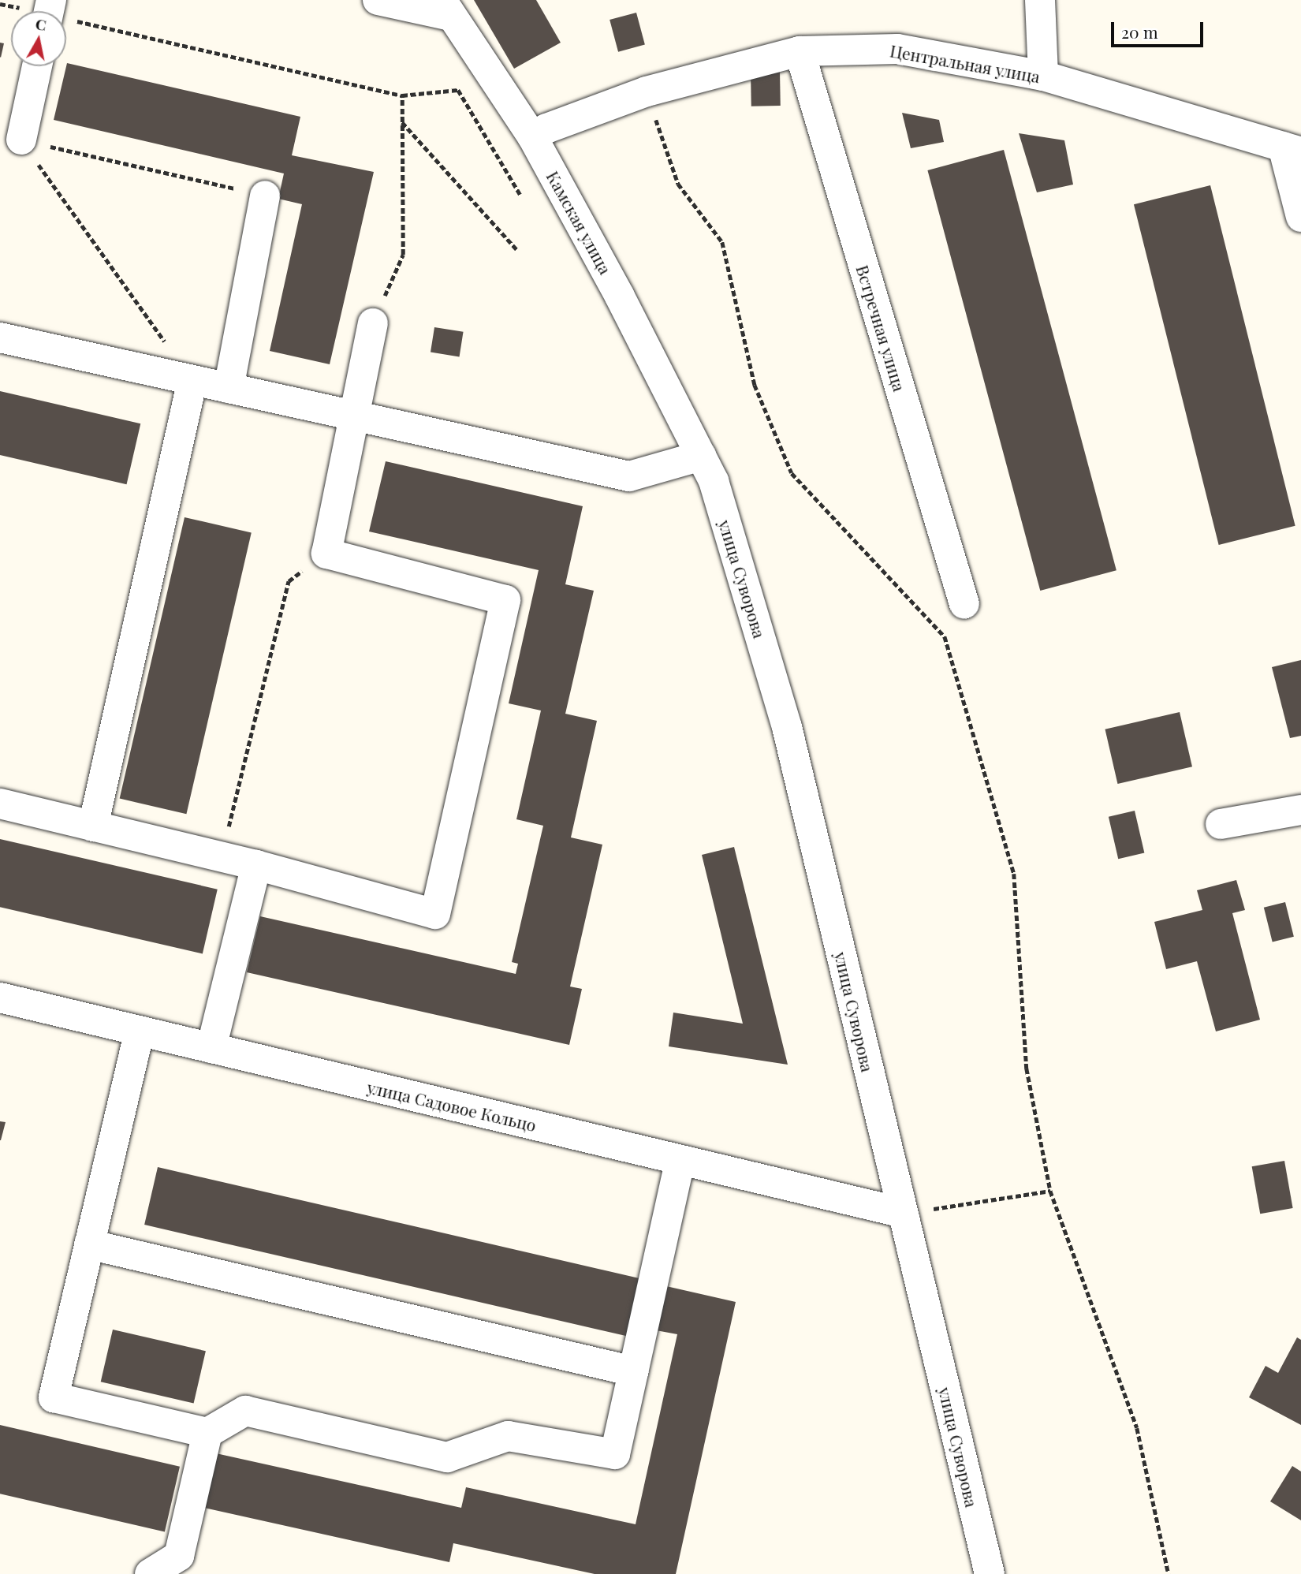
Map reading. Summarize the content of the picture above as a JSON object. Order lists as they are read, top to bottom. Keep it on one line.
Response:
{"streets":{"street":["Центральная улица","Камская улица","Встречная улица","улица Суворова","улица Садовое Кольцо"]},"crossings":[["Центральная улица","Камская улица"],["Центральная улица","Встречная улица"],["Камская улица","улица Суворова"],["улица Суворова","улица Садовое Кольцо"]],"scale_bar":"20 m","north":"top"}
